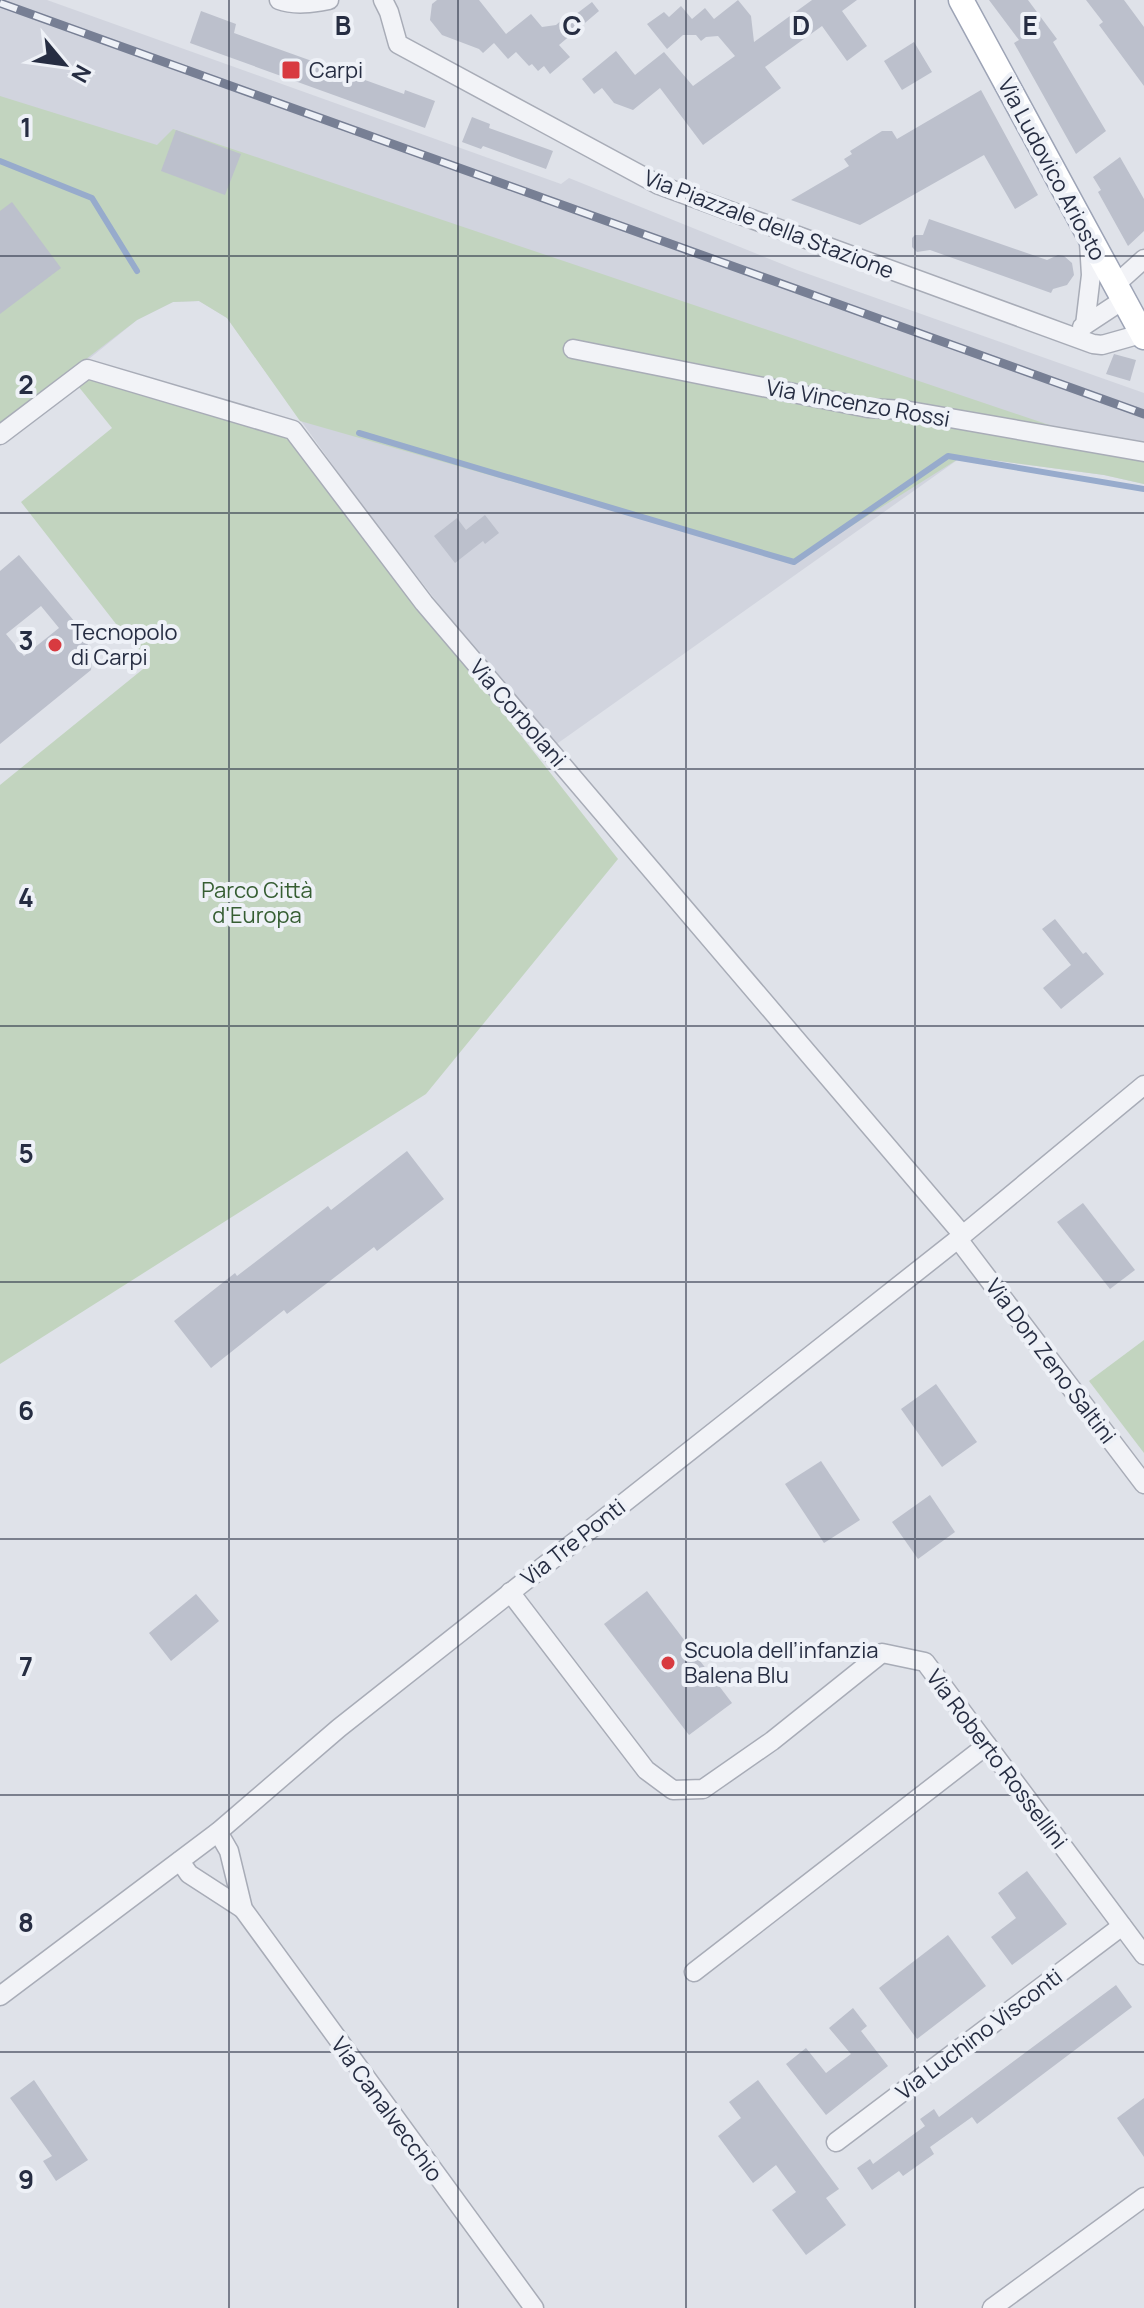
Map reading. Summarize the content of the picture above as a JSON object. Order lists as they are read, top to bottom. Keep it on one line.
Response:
{"streets":{"main road":["Via Ludovico Ariosto"],"street":["Via Piazzale della Stazione","Via Vincenzo Rossi","Via Corbolani","Via Don Zeno Saltini","Via Tre Ponti","Via Roberto Rossellini","Via Luchino Visconti","Via Canalvecchio"]},"crossings":[["Via Ludovico Ariosto","Via Piazzale della Stazione"],["Via Corbolani","Via Don Zeno Saltini"],["Via Corbolani","Via Tre Ponti"],["Via Don Zeno Saltini","Via Tre Ponti"],["Via Tre Ponti","Via Roberto Rossellini"],["Via Tre Ponti","Via Canalvecchio"],["Via Roberto Rossellini","Via Luchino Visconti"]],"parks":["Parco Città d'Europa"],"places":{"transit":["Carpi"],"other":["Tecnopolo di Carpi","Scuola dell’infanzia Balena Blu"]},"north":"bottom right","grid":{"columns":["B","C","D","E"],"rows":["1","2","3","4","5","6","7","8","9"]}}
